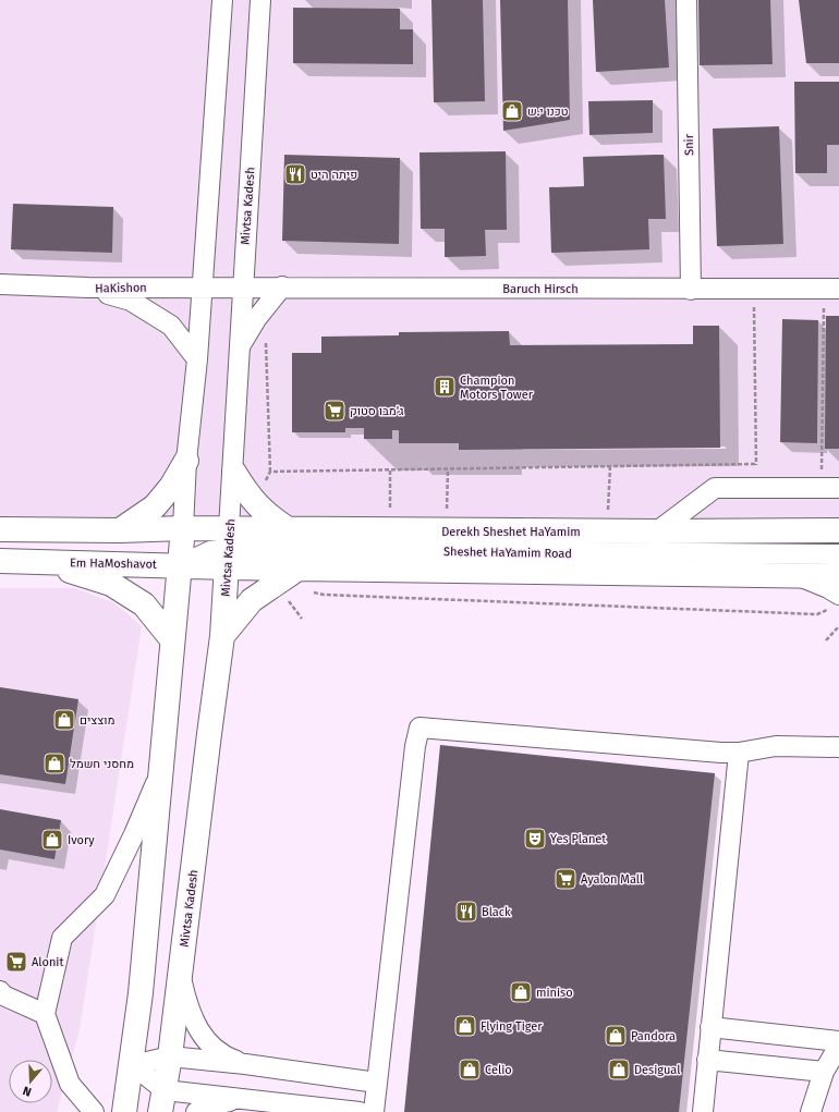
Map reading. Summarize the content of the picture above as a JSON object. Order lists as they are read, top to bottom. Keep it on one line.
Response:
{"streets":{"main road":["Mivtsa Kadesh","Derekh Sheshet HaYamim","Em HaMoshavot"],"street":["Snir","HaKishon","Baruch Hirsch","Sheshet HaYamim Road"]},"crossings":[["Snir","Baruch Hirsch"],["Mivtsa Kadesh","HaKishon"],["Mivtsa Kadesh","Baruch Hirsch"],["Mivtsa Kadesh","Derekh Sheshet HaYamim"],["Mivtsa Kadesh","Sheshet HaYamim Road"],["Mivtsa Kadesh","Em HaMoshavot"],["HaKishon","Baruch Hirsch"],["Derekh Sheshet HaYamim","Sheshet HaYamim Road"],["Derekh Sheshet HaYamim","Em HaMoshavot"],["Sheshet HaYamim Road","Em HaMoshavot"]],"places":{"shop":["טכנו י.ש","מוצצים","מחסני חשמל","Ivory","miniso","Flying Tiger","Pandora","Celio","Desigual"],"restaurant":["פיתה היט","Black"],"building":["Champion Motors Tower"],"supermarket":["ג'מבו סטוק","Ayalon Mall","Alonit"],"theatre":["Yes Planet"]},"north":"bottom"}
